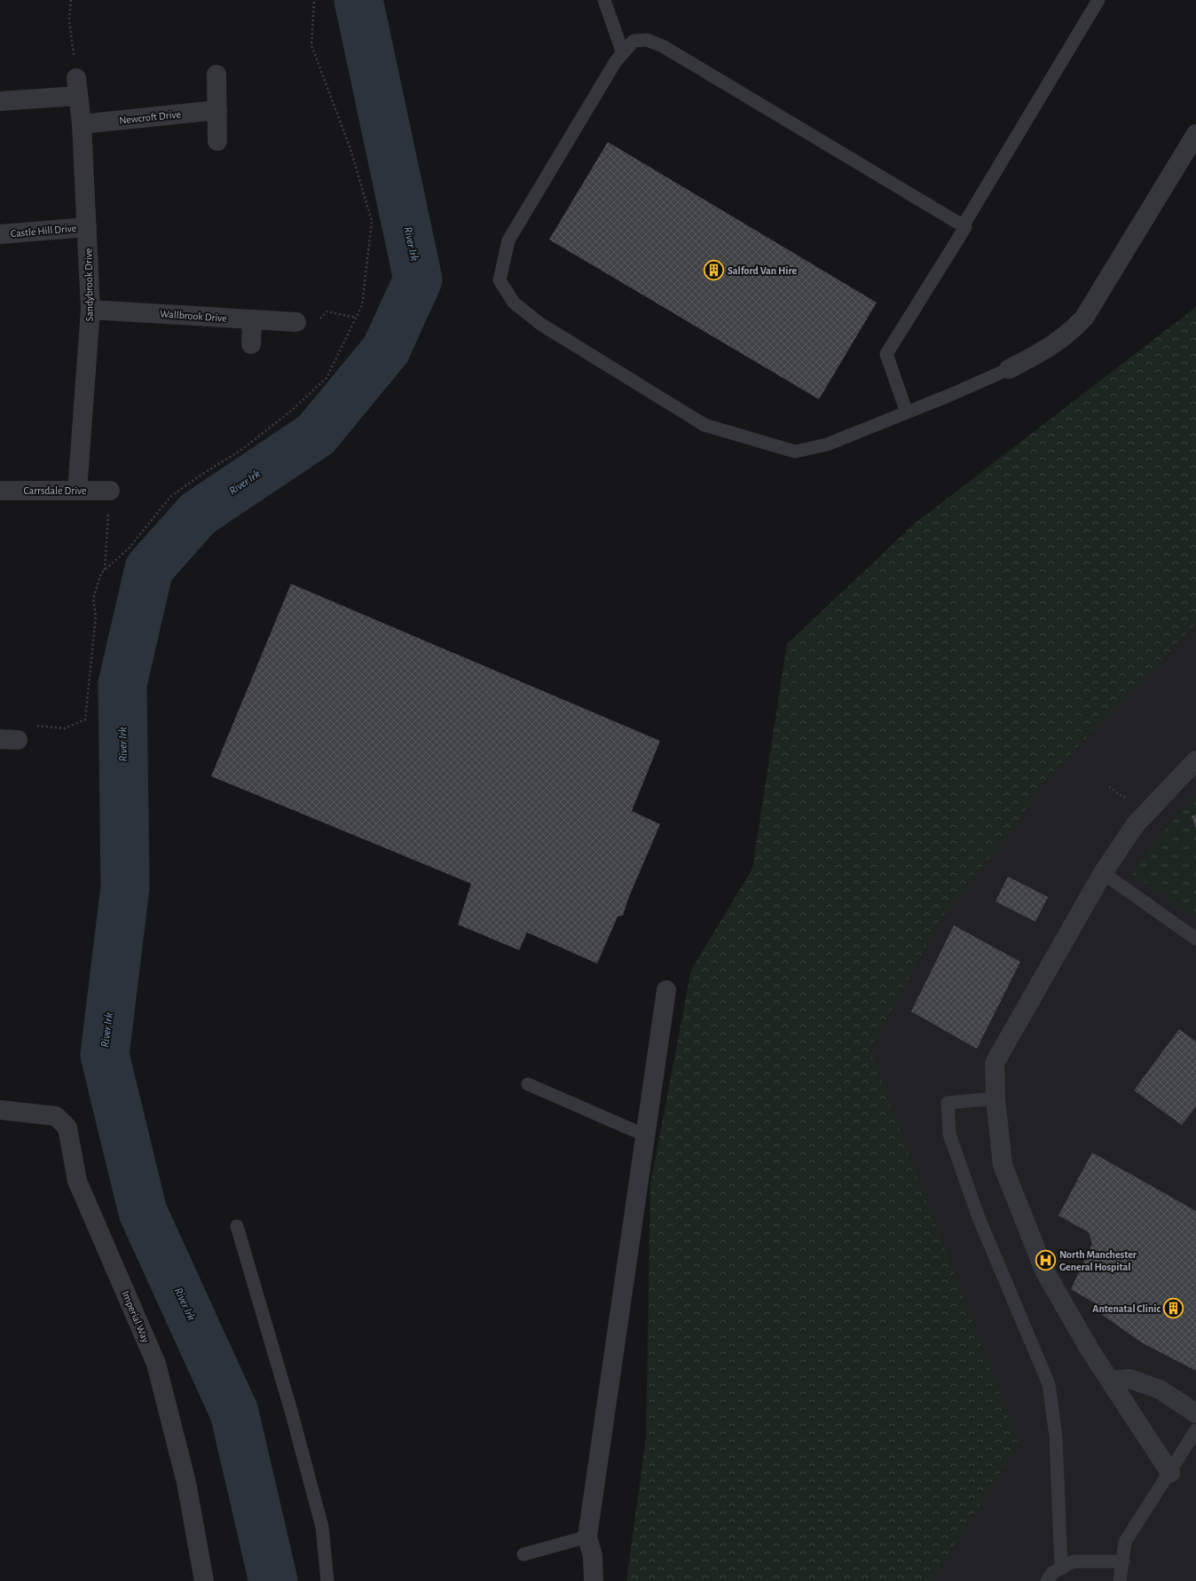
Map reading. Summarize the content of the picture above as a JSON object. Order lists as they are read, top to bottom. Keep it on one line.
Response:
{"streets":{"street":["Newcroft Drive","Castle Hill Drive","Sandybrook Drive","Wallbrook Drive","Carrsdale Drive","Imperial Way"]},"crossings":[["Newcroft Drive","Sandybrook Drive"],["Castle Hill Drive","Sandybrook Drive"],["Sandybrook Drive","Wallbrook Drive"],["Sandybrook Drive","Carrsdale Drive"]],"water":["River Irk"],"places":{"building":["Salford Van Hire","Antenatal Clinic"],"hospital":["North Manchester General Hospital"]}}
